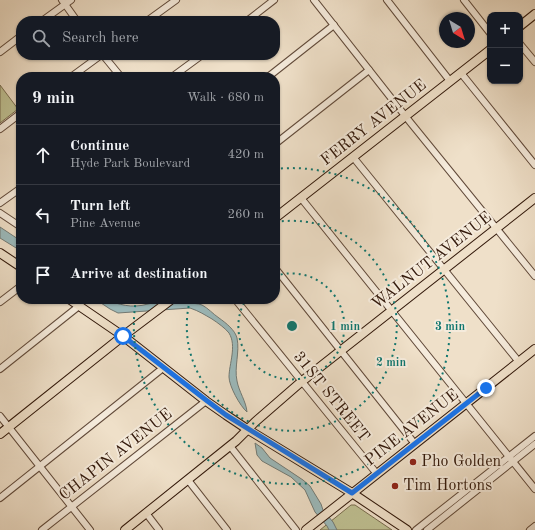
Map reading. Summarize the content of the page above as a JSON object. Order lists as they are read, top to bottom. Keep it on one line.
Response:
{"streets":{"main road":["FERRY AVENUE","WALNUT AVENUE","PINE AVENUE"],"street":["31ST STREET","CHAPIN AVENUE"]},"crossings":[["WALNUT AVENUE","31ST STREET"],["31ST STREET","PINE AVENUE"]],"places":["Pho Golden","Tim Hortons"],"north":"bottom right","page":{"map_buttons":["+","−"],"search":"Search here","heading":["9 min","Walk · 680 m"],"list":[["Continue","Hyde Park Boulevard","420 m"],["Turn left","Pine Avenue","260 m"],"Arrive at destination"]},"rings":["1 min","3 min","2 min"]}
